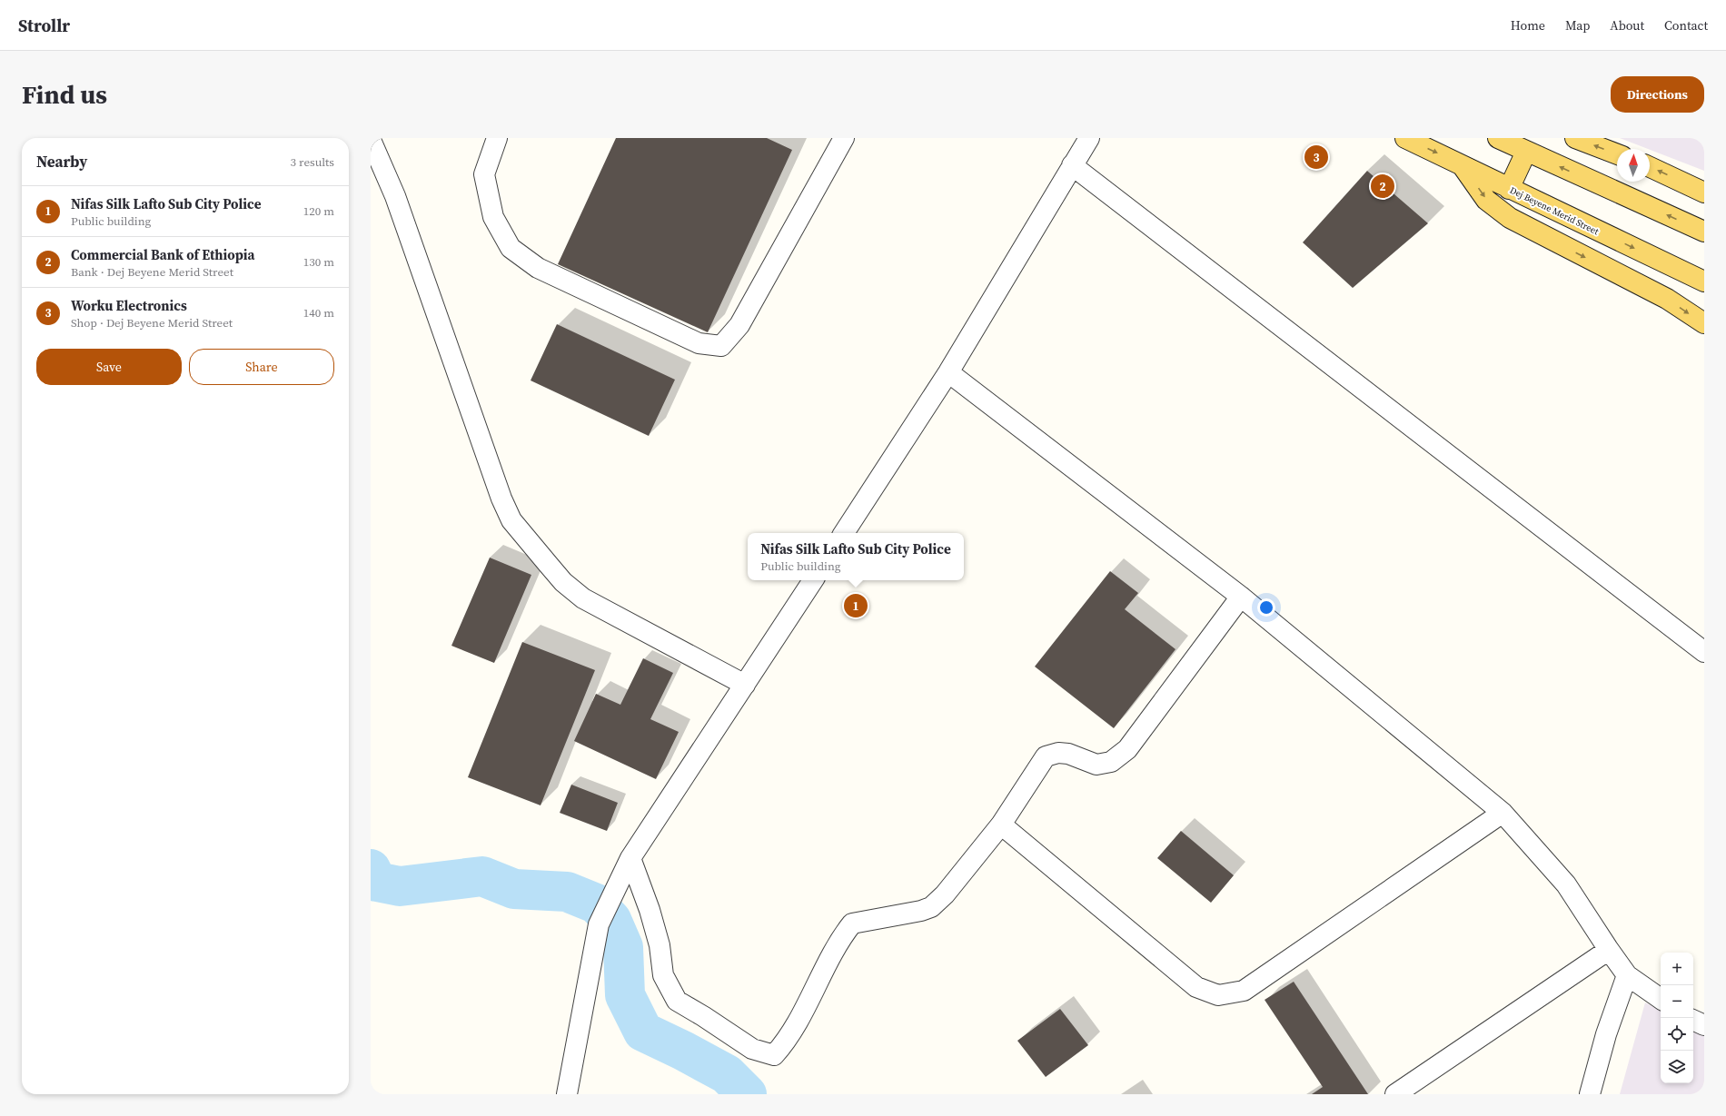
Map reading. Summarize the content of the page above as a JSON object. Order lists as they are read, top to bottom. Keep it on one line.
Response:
{"streets":{"main road":["Dej Beyene Merid Street"]},"north":"top","page":{"header":"Strollr","nav":["Home","Map","About","Contact"],"buttons":["Directions",["Save","Share"]],"title":"Find us","heading":["Nearby","3 results"],"pins":["3","2","1"],"list":[{"mark":"1","name":"Nifas Silk Lafto Sub City Police","note":"Public building","value":"120 m"},{"mark":"2","name":"Commercial Bank of Ethiopia","note":"Bank · Dej Beyene Merid Street","value":"130 m"},{"mark":"3","name":"Worku Electronics","note":"Shop · Dej Beyene Merid Street","value":"140 m"}],"popup":["Nifas Silk Lafto Sub City Police","Public building"],"map_buttons":["+","−"]}}
